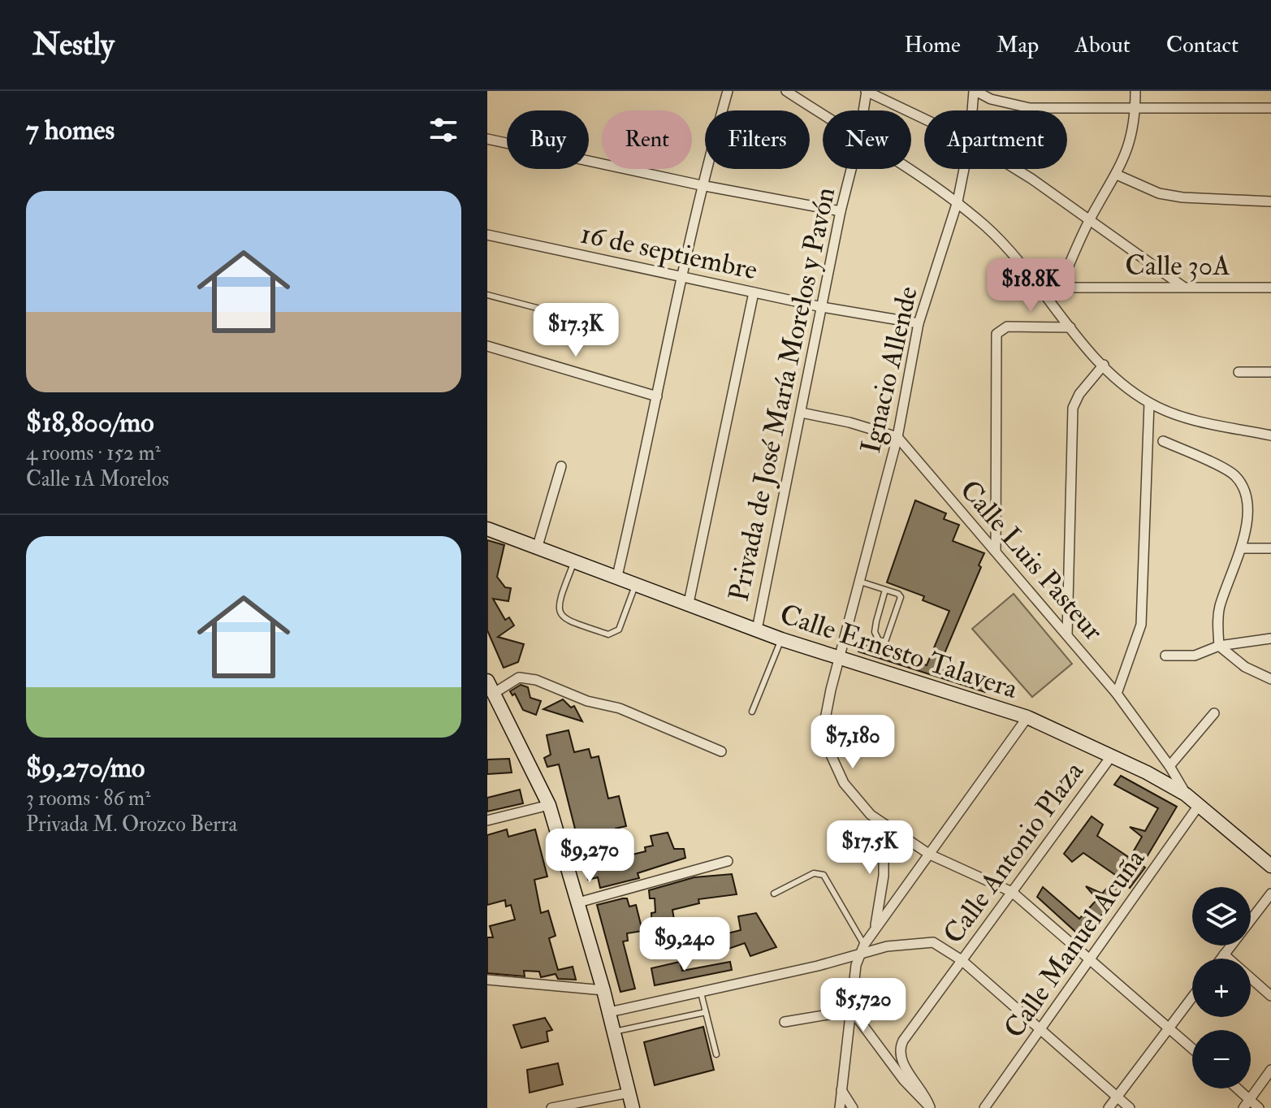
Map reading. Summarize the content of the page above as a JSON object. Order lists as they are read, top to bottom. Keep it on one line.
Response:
{"streets":{"street":["16 de septiembre","Calle 30A","Ignacio Allende","Privada de José María Morelos y Pavón","Calle Luis Pasteur","Calle Ernesto Talavera","Calle Antonio Plaza","Calle Manuel Acuña"]},"crossings":[["16 de septiembre","Ignacio Allende"],["16 de septiembre","Privada de José María Morelos y Pavón"],["Ignacio Allende","Calle Luis Pasteur"],["Ignacio Allende","Calle Ernesto Talavera"],["Ignacio Allende","Calle Antonio Plaza"],["Ignacio Allende","Calle Manuel Acuña"],["Privada de José María Morelos y Pavón","Calle Ernesto Talavera"],["Calle Luis Pasteur","Calle Ernesto Talavera"],["Calle Ernesto Talavera","Calle Antonio Plaza"],["Calle Ernesto Talavera","Calle Manuel Acuña"]],"page":{"header":"Nestly","nav":["Home","Map","About","Contact"],"heading":"7 homes","chip":["Buy","Rent","Filters","New","Apartment"],"list":[{"name":"$18,800/mo","note":"4 rooms · 152 m² · Calle 1A Morelos"},{"name":"$9,270/mo","note":"3 rooms · 86 m² · Privada M. Orozco Berra"}],"price":["$18.8K","$17.3K","$7,180","$17.5K","$9,270","$9,240","$5,720"],"map_buttons":["+","−"]}}
